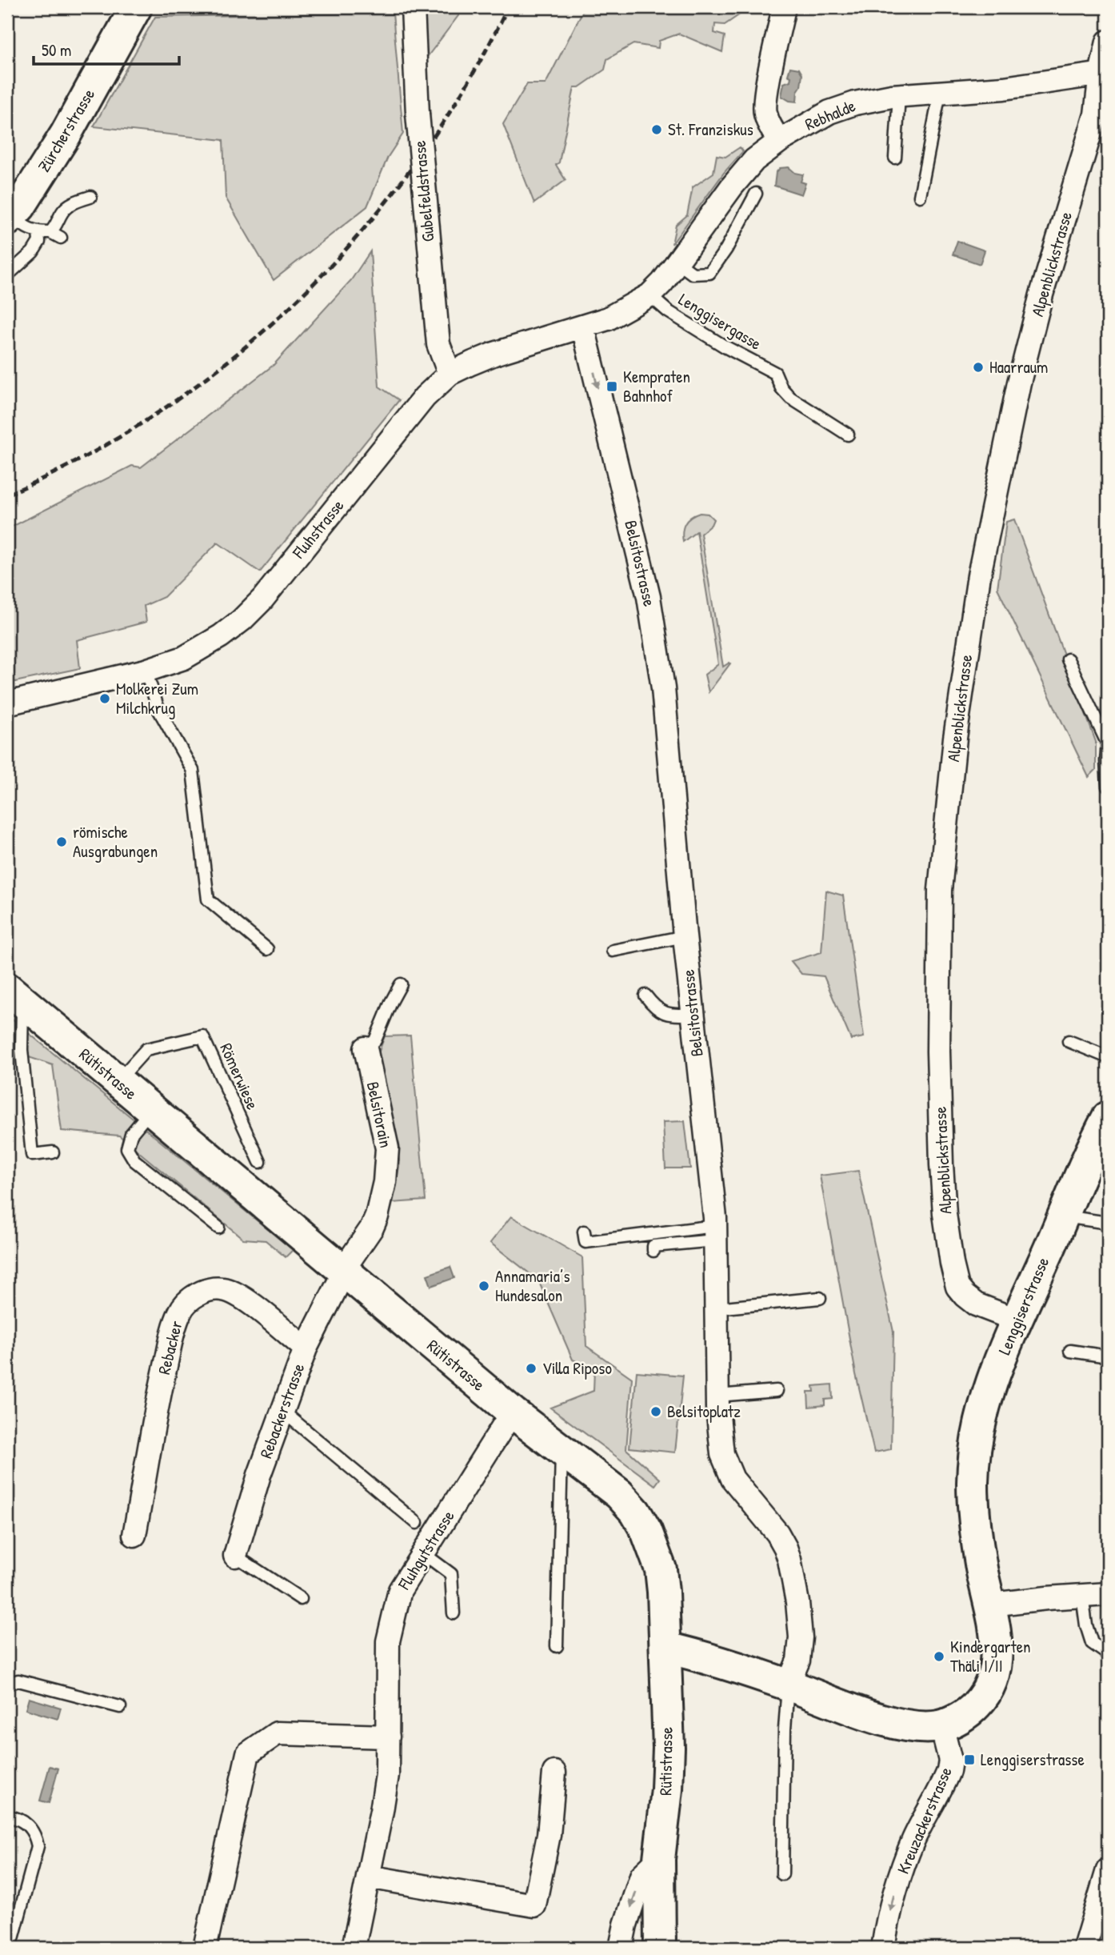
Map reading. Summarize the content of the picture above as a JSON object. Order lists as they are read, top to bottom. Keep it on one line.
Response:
{"streets":{"main road":["Zürcherstrasse","Rütistrasse","Lenggiserstrasse"],"street":["Rebhalde","Gubelfeldstrasse","Alpenblickstrasse","Fluhstrasse","Belsitostrasse","Belsitorain","Rebacker","Rebackerstrasse","Fluhgutstrasse","Kreuzackerstrasse"],"lane":["Lenggisergasse","Römerwiese"]},"crossings":[["Rebhalde","Alpenblickstrasse"],["Rebhalde","Lenggisergasse"],["Rebhalde","Fluhstrasse"],["Gubelfeldstrasse","Fluhstrasse"],["Alpenblickstrasse","Lenggiserstrasse"],["Fluhstrasse","Belsitostrasse"],["Belsitostrasse","Lenggiserstrasse"],["Rütistrasse","Römerwiese"],["Rütistrasse","Belsitorain"],["Rütistrasse","Lenggiserstrasse"],["Rütistrasse","Rebackerstrasse"],["Rütistrasse","Fluhgutstrasse"],["Belsitorain","Rebackerstrasse"],["Lenggiserstrasse","Kreuzackerstrasse"],["Rebacker","Rebackerstrasse"]],"one_way":["Belsitostrasse"],"places":{"other":["St. Franziskus","Haarraum","Molkerei Zum Milchkrug","römische Ausgrabungen","Annamaria’s Hundesalon","Villa Riposo","Belsitoplatz","Kindergarten Thäli I/II"],"transit":["Kempraten Bahnhof","Lenggiserstrasse"]},"scale_bar":"50 m"}
